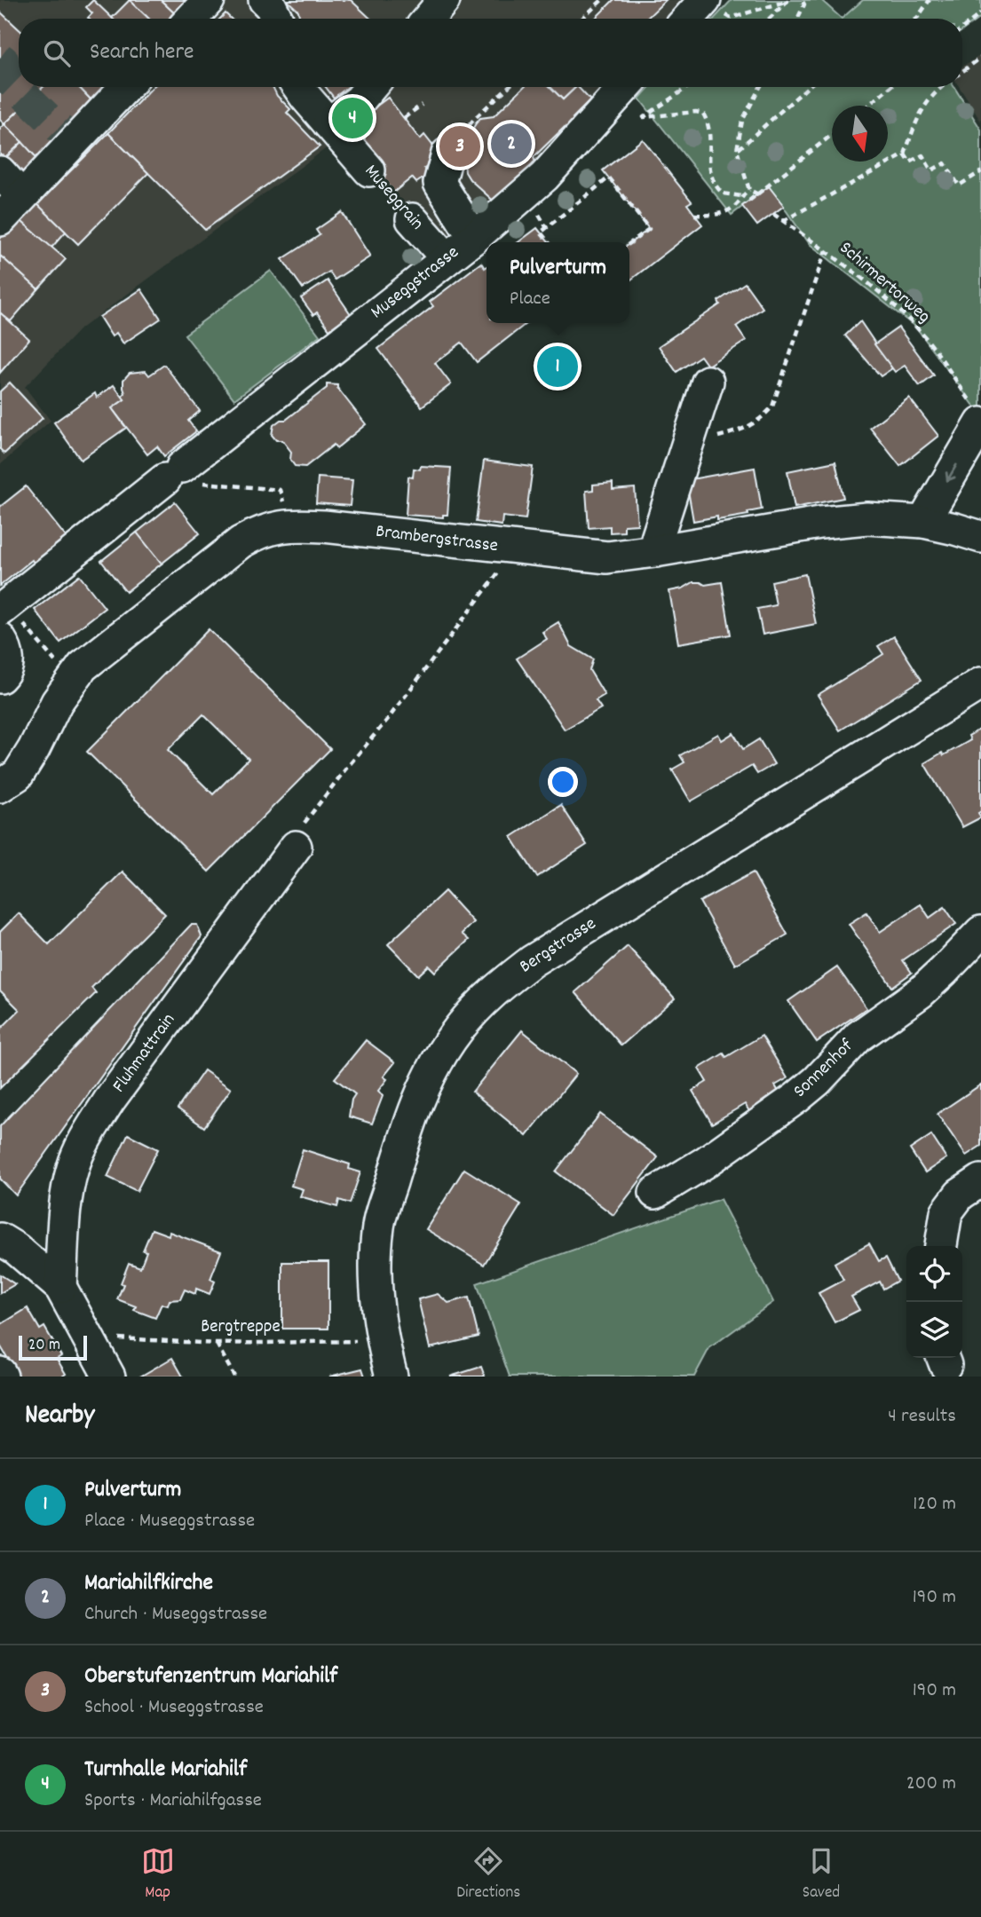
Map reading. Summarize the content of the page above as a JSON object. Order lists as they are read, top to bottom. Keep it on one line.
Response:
{"streets":{"street":["Museggrain","Museggstrasse","Brambergstrasse","Bergstrasse","Fluhmattrain","Sonnenhof"],"path":["Schirmertorweg","Bergtreppe"]},"crossings":[["Museggrain","Museggstrasse"],["Bergstrasse","Bergtreppe"]],"scale_bar":"20 m","north":"bottom","page":{"search":"Search here","pins":["4","2","3","1"],"popup":["Pulverturm","Place"],"scale":"20 m","heading":["Nearby","4 results"],"list":[{"mark":"1","name":"Pulverturm","note":"Place · Museggstrasse","value":"120 m"},{"mark":"2","name":"Mariahilfkirche","note":"Church · Museggstrasse","value":"190 m"},{"mark":"3","name":"Oberstufenzentrum Mariahilf","note":"School · Museggstrasse","value":"190 m"},{"mark":"4","name":"Turnhalle Mariahilf","note":"Sports · Mariahilfgasse","value":"200 m"}],"nav":["Map","Directions","Saved"]}}
